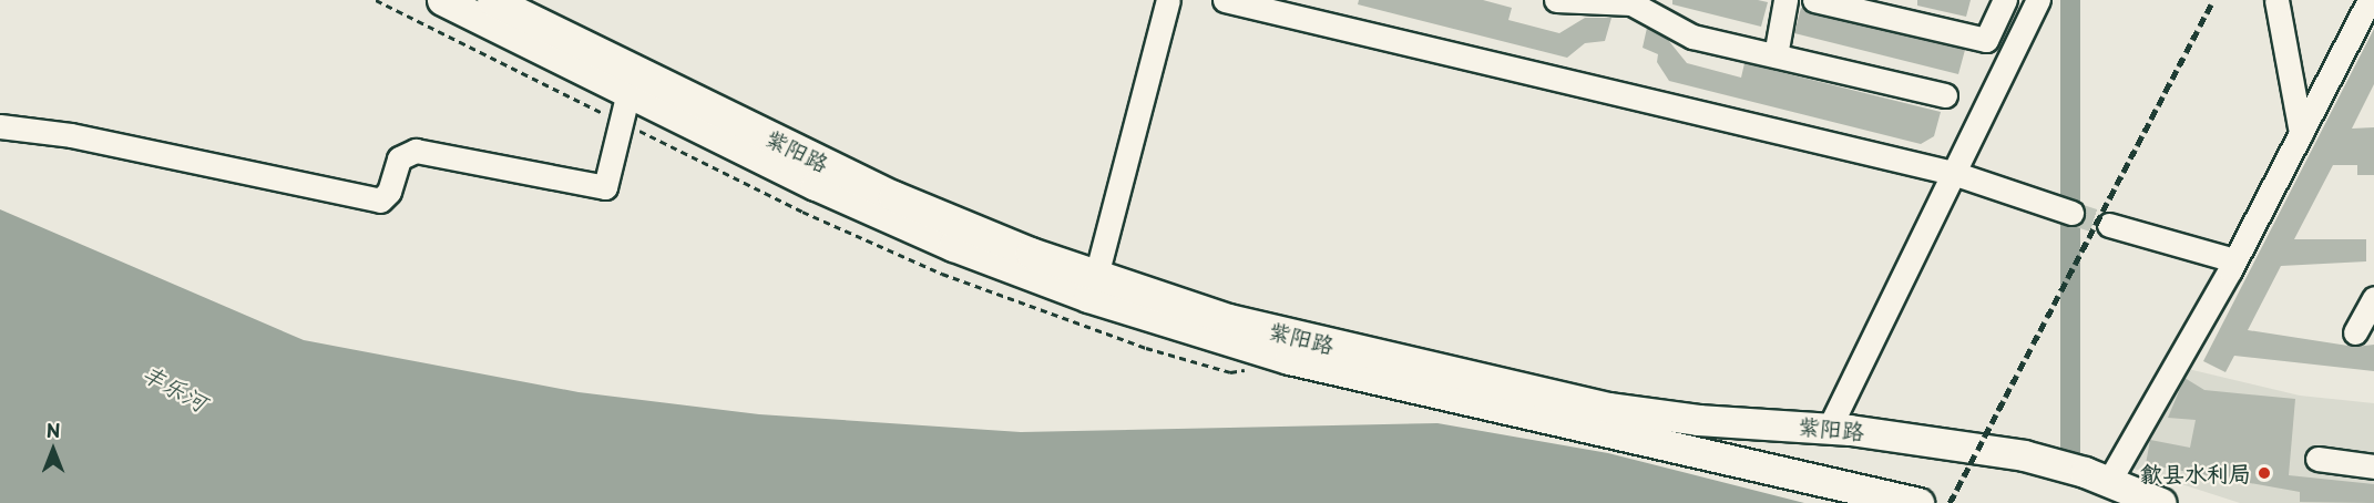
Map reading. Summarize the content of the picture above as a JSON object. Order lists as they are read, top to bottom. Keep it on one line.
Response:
{"streets":{"main road":["紫阳路"]},"water":["丰乐河"],"places":["歙县水利局"],"north":"top"}
